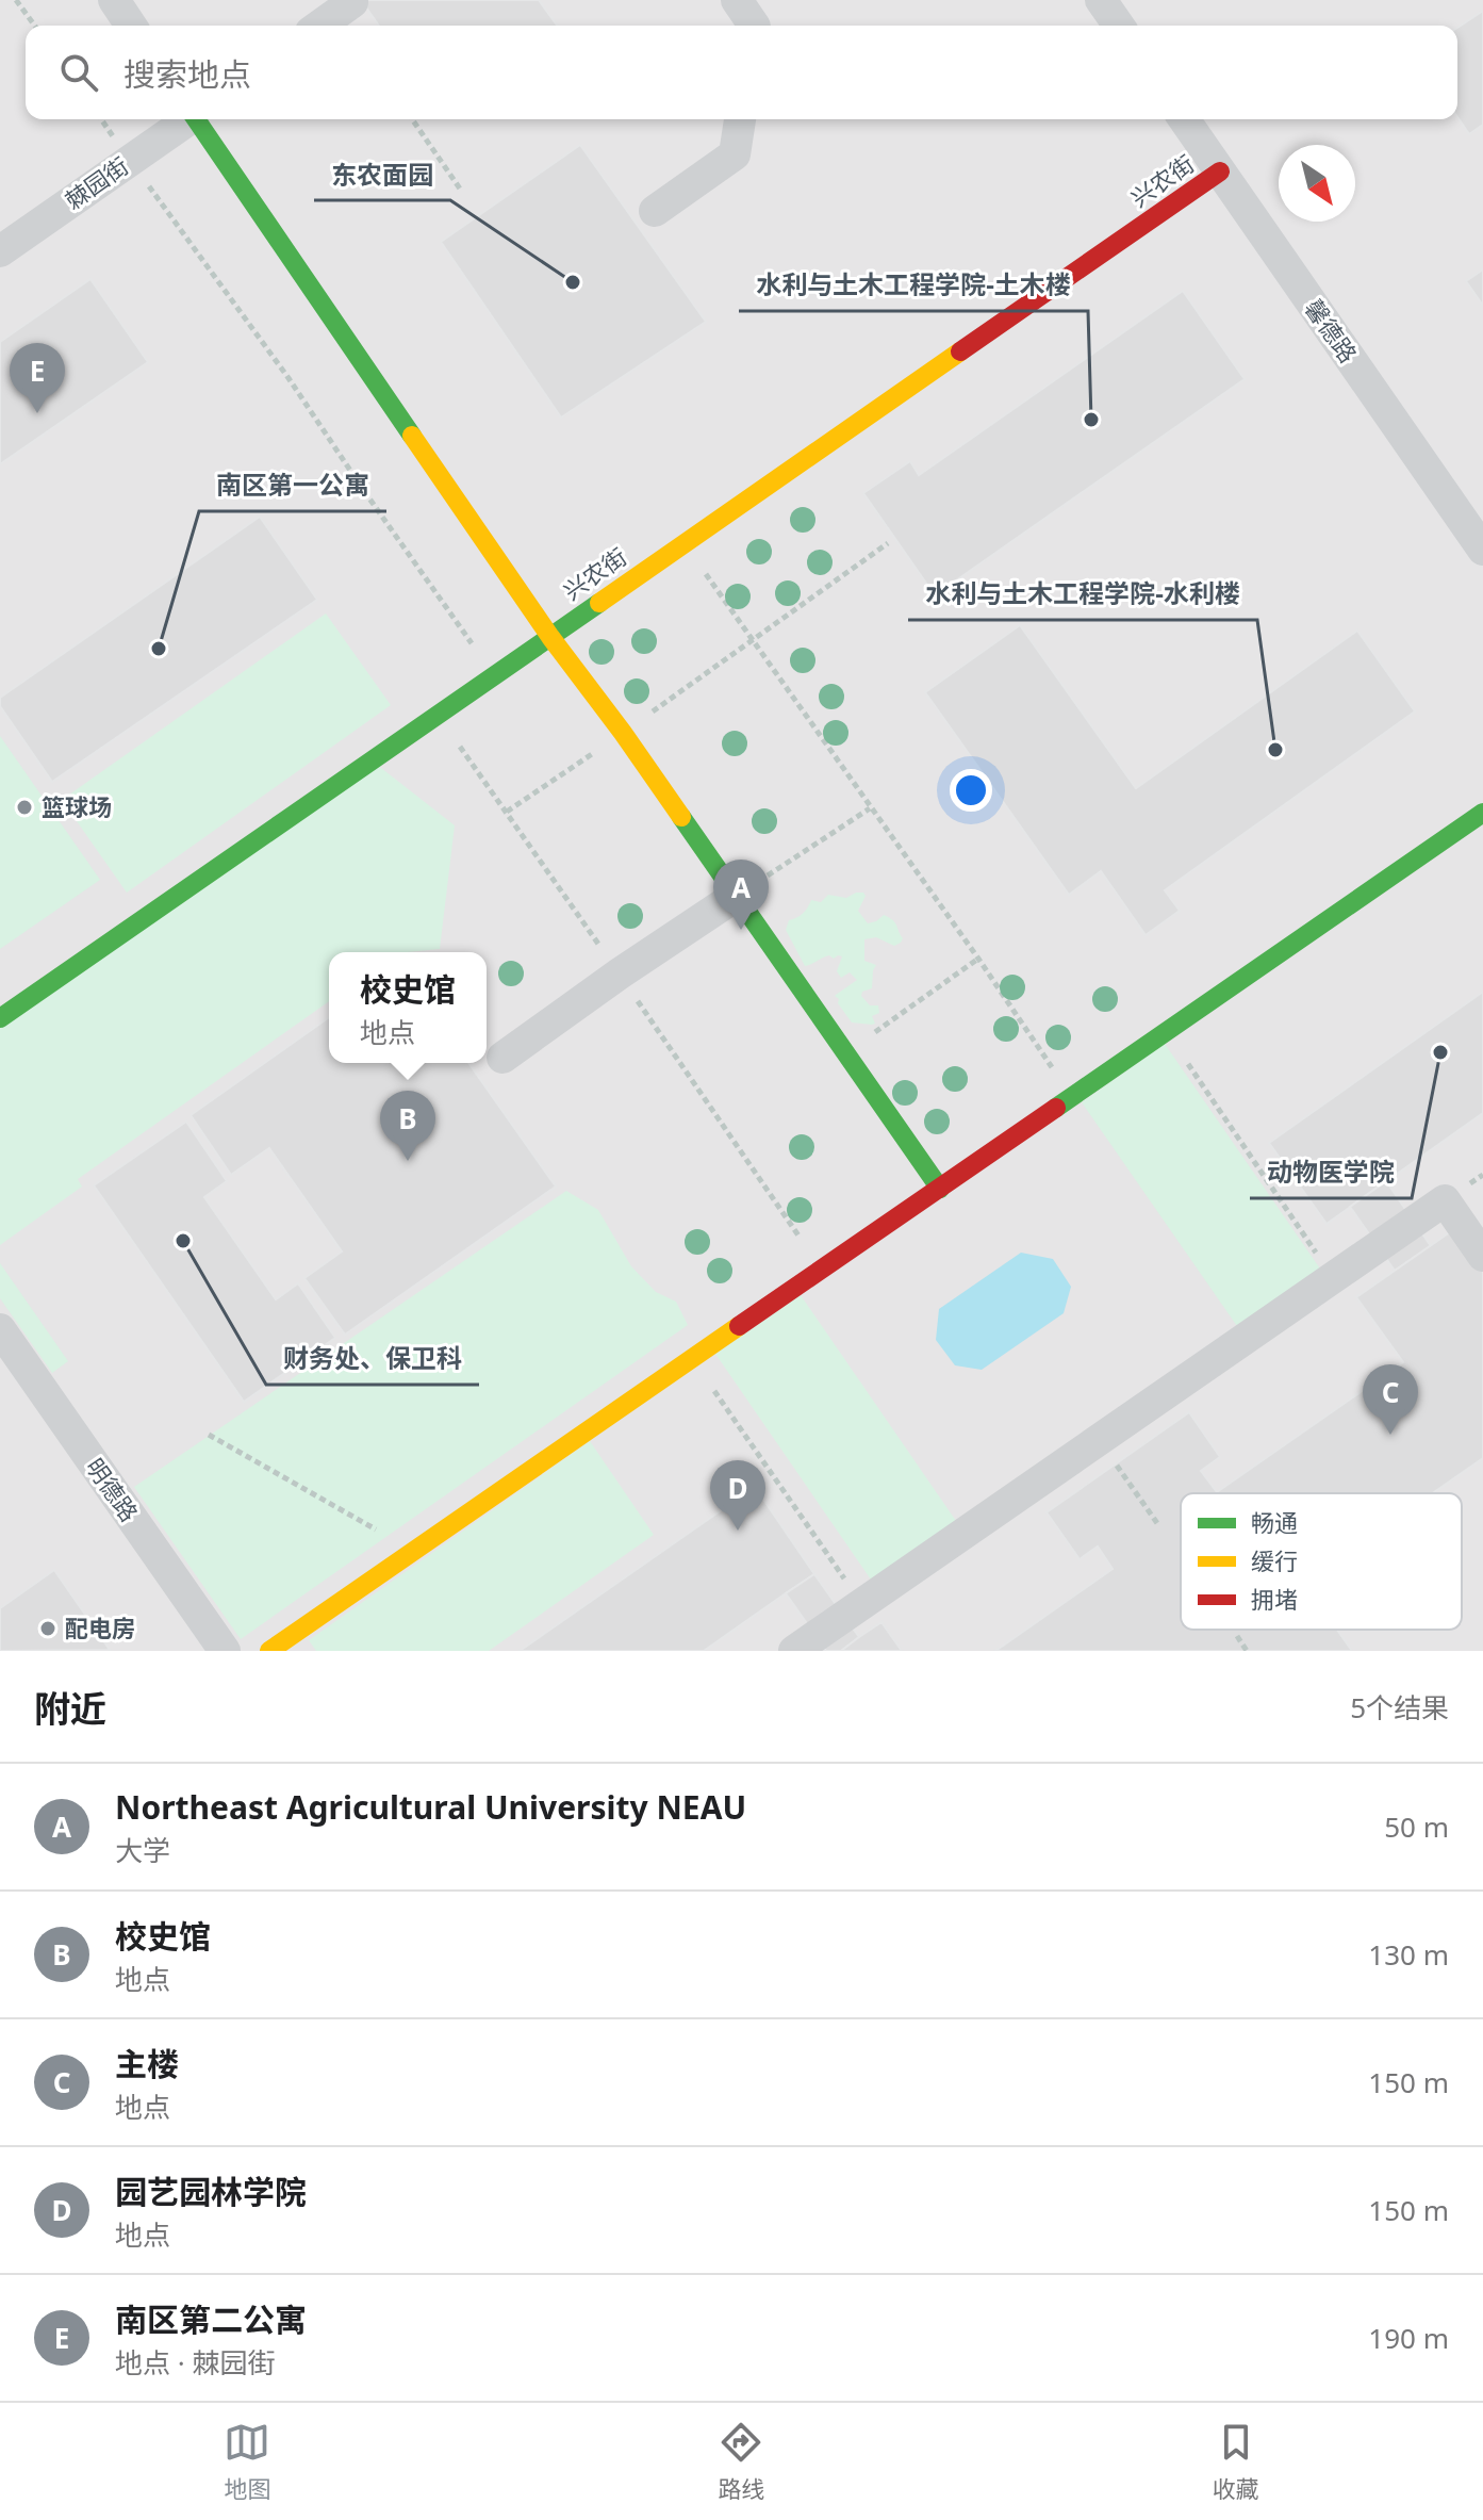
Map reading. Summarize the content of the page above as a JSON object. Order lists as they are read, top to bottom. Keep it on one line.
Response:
{"streets":{"street":["兴农街","棘园街","馨德路","明德路"]},"crossings":[["兴农街","馨德路"]],"places":["东农面园","水利与土木工程学院-土木楼","南区第一公寓","水利与土木工程学院-水利楼","篮球场","动物医学院","财务处、保卫科","配电房"],"legend":["畅通","缓行","拥堵"],"north":"bottom right","page":{"search":"搜索地点","pins":["E","A","B","C","D"],"popup":["校史馆","地点"],"heading":["附近","5个结果"],"list":[{"mark":"A","name":"Northeast Agricultural University NEAU","note":"大学","value":"50 m"},{"mark":"B","name":"校史馆","note":"地点","value":"130 m"},{"mark":"C","name":"主楼","note":"地点","value":"150 m"},{"mark":"D","name":"园艺园林学院","note":"地点","value":"150 m"},{"mark":"E","name":"南区第二公寓","note":"地点 · 棘园街","value":"190 m"}],"nav":["地图","路线","收藏"]}}
